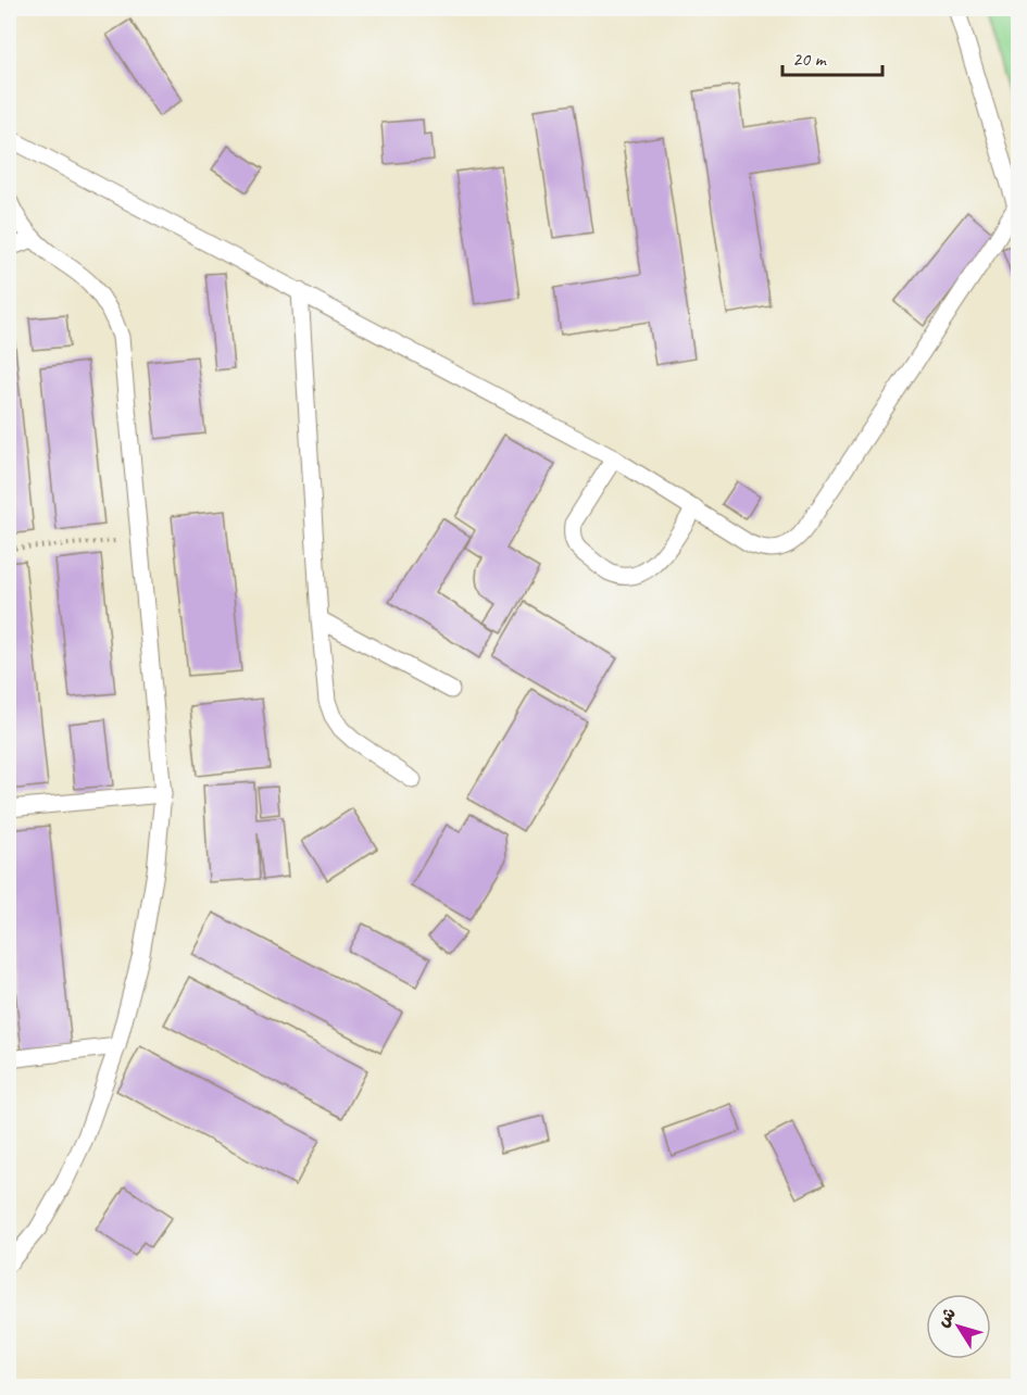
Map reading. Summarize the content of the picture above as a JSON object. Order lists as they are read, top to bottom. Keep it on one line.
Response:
{"scale_bar":"20 m","north":"top left"}
